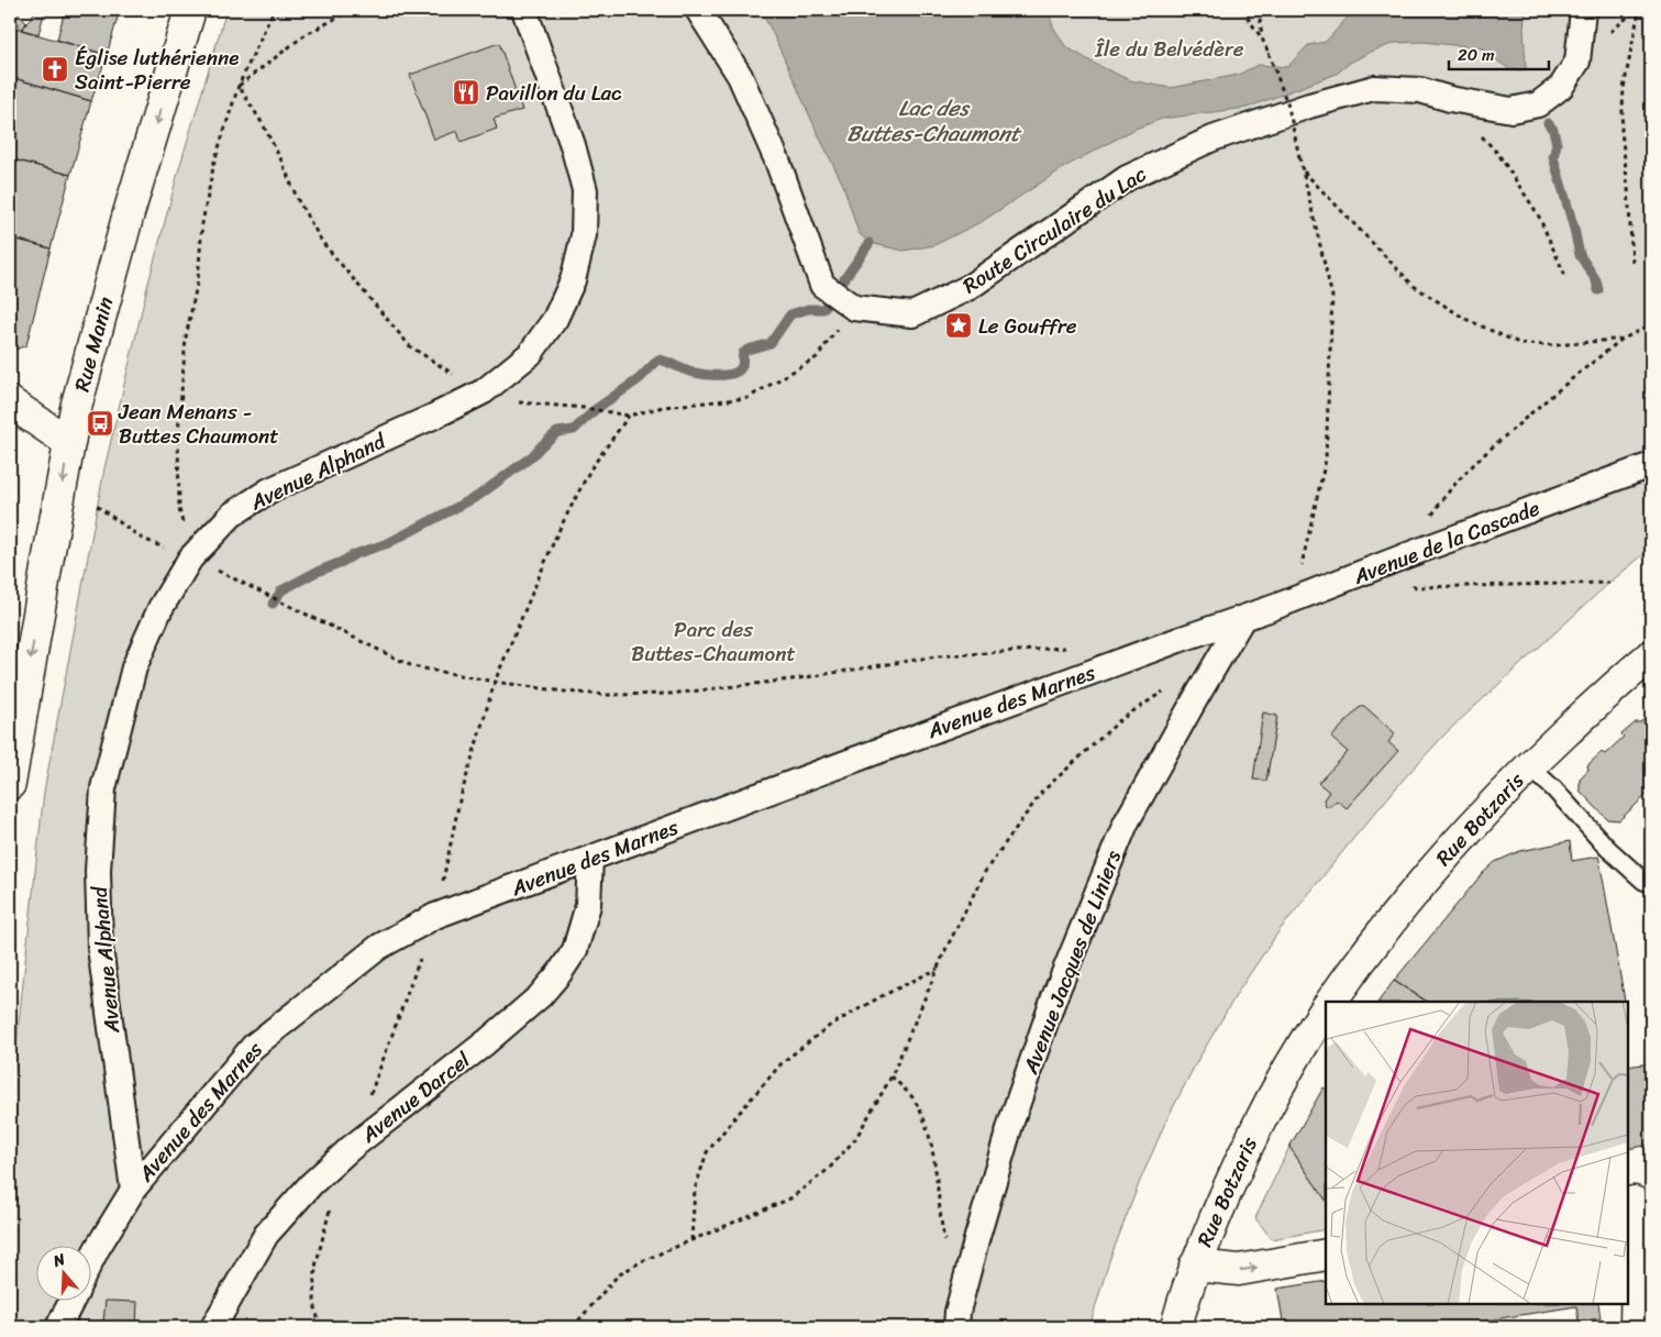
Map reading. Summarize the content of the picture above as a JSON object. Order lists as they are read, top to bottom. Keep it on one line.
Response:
{"streets":{"street":["Route Circulaire du Lac","Rue Manin","Avenue Alphand","Avenue de la Cascade","Avenue des Marnes","Rue Botzaris","Avenue Jacques de Liniers","Avenue Darcel"]},"crossings":[["Avenue Alphand","Avenue des Marnes"],["Avenue de la Cascade","Avenue des Marnes"],["Avenue de la Cascade","Avenue Jacques de Liniers"],["Avenue des Marnes","Avenue Jacques de Liniers"],["Avenue des Marnes","Avenue Darcel"]],"one_way":["Rue Manin"],"water":["Lac des Buttes-Chaumont"],"parks":["Île du Belvédère","Parc des Buttes-Chaumont"],"places":{"church":["Église luthérienne Saint-Pierre"],"restaurant":["Pavillon du Lac"],"place":["Le Gouffre"],"bus stop":["Jean Menans - Buttes Chaumont"]},"scale_bar":"20 m","north":"top"}
